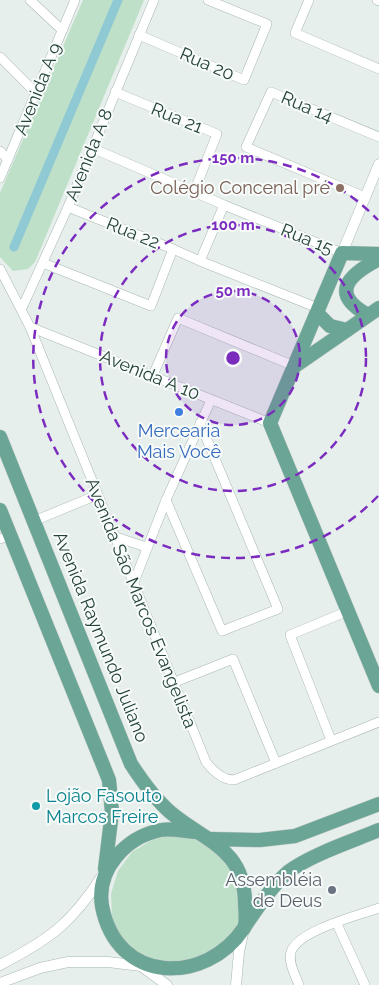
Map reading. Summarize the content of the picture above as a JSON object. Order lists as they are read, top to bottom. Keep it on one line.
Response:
{"streets":{"main road":["Avenida Raymundo Juliano"],"street":["Rua 20","Avenida A 9","Rua 14","Rua 21","Avenida A 8","Rua 22","Rua 15","Avenida A 10","Avenida São Marcos Evangelista"]},"crossings":[["Rua 20","Avenida A 8"],["Rua 21","Avenida A 8"],["Rua 21","Rua 15"],["Avenida A 8","Rua 22"],["Avenida A 8","Avenida São Marcos Evangelista"],["Avenida A 10","Avenida São Marcos Evangelista"]],"places":["Colégio Concenal pré","Mercearia Mais Você","Lojão Fasouto Marcos Freire","Assembléia de Deus"],"rings":["150 m","100 m","50 m"]}
